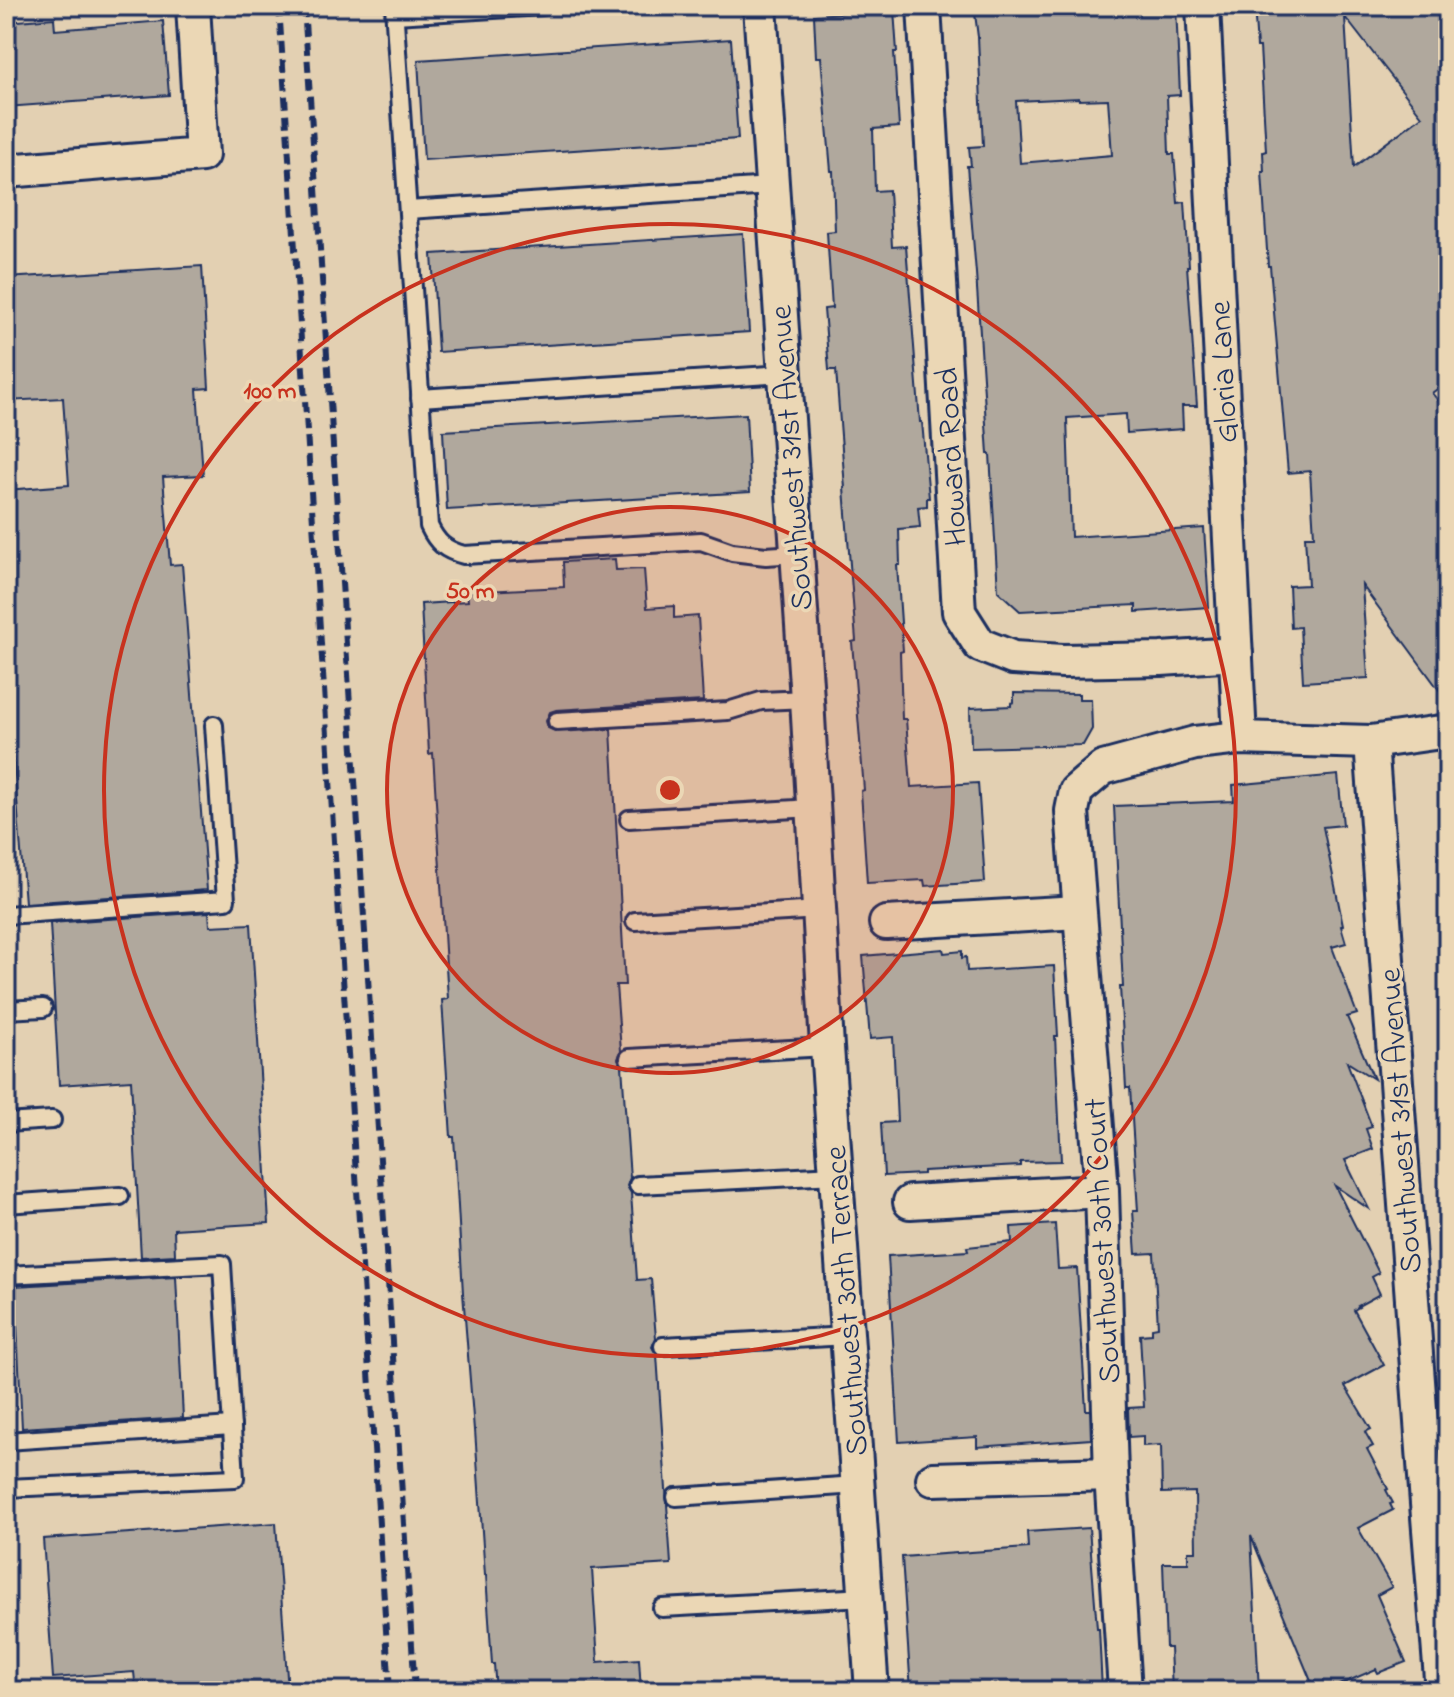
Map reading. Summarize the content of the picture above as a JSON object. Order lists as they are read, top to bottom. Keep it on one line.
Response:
{"streets":{"street":["Gloria Lane","Howard Road","Southwest 31st Avenue","Southwest 30th Court","Southwest 30th Terrace"]},"crossings":[["Gloria Lane","Howard Road"],["Gloria Lane","Southwest 30th Court"],["Southwest 31st Avenue","Southwest 30th Terrace"]],"rings":["100 m","50 m"]}
